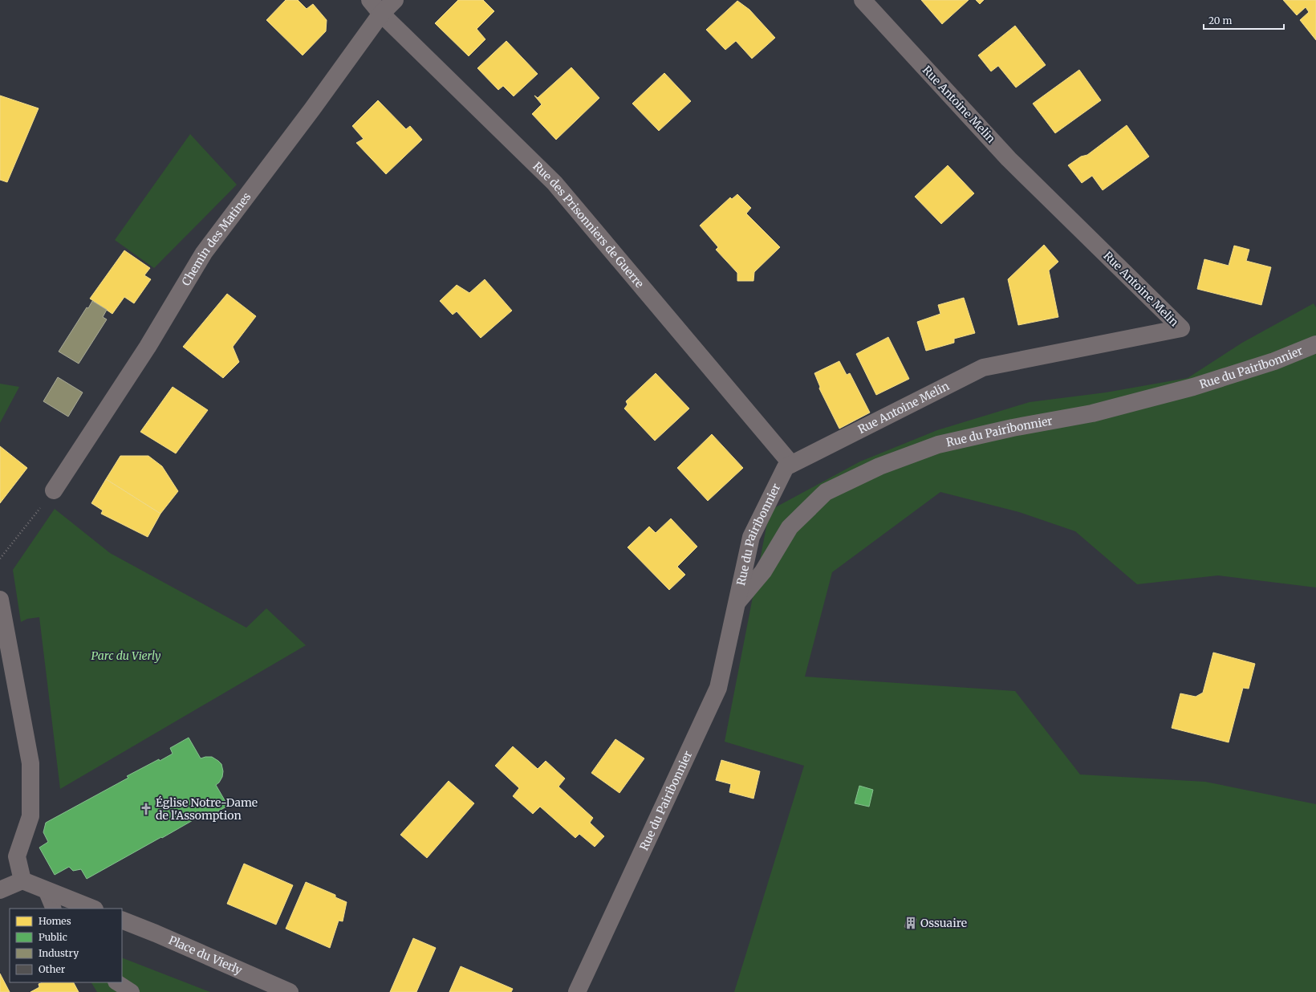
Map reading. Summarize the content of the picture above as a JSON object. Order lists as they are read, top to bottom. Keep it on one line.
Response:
{"streets":{"street":["Rue Antoine Melin","Rue des Prisonniers de Guerre","Chemin des Matines","Rue du Pairibonnier","Place du Vierly"]},"crossings":[["Rue Antoine Melin","Rue des Prisonniers de Guerre"],["Rue Antoine Melin","Rue du Pairibonnier"],["Rue des Prisonniers de Guerre","Chemin des Matines"],["Rue des Prisonniers de Guerre","Rue du Pairibonnier"]],"parks":["Parc du Vierly"],"places":{"church":["Église Notre-Dame de l'Assomption"],"building":["Ossuaire"]},"legend":["Homes","Public","Industry","Other"],"scale_bar":"20 m"}
